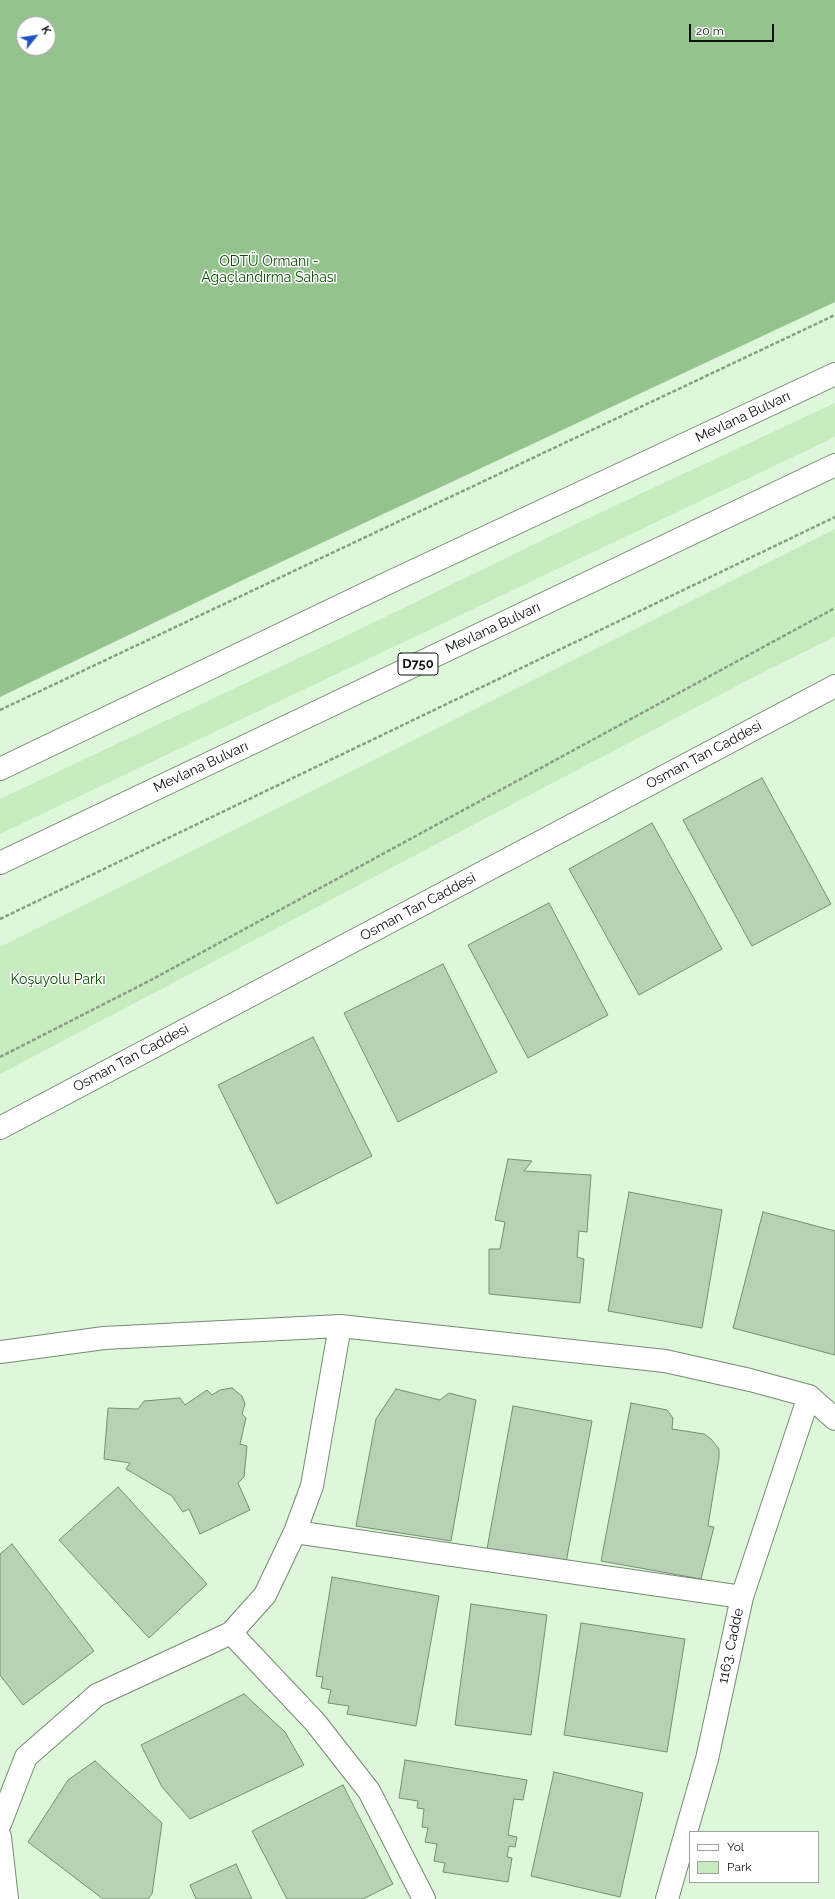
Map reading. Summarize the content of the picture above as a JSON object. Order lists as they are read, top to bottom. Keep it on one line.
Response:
{"streets":{"main road":["Mevlana Bulvarı","D750","Osman Tan Caddesi","1163. Cadde"]},"parks":["ODTÜ Ormanı - Ağaçlandırma Sahası","Koşuyolu Parkı"],"legend":["Yol","Park"],"scale_bar":"20 m","north":"top right"}
